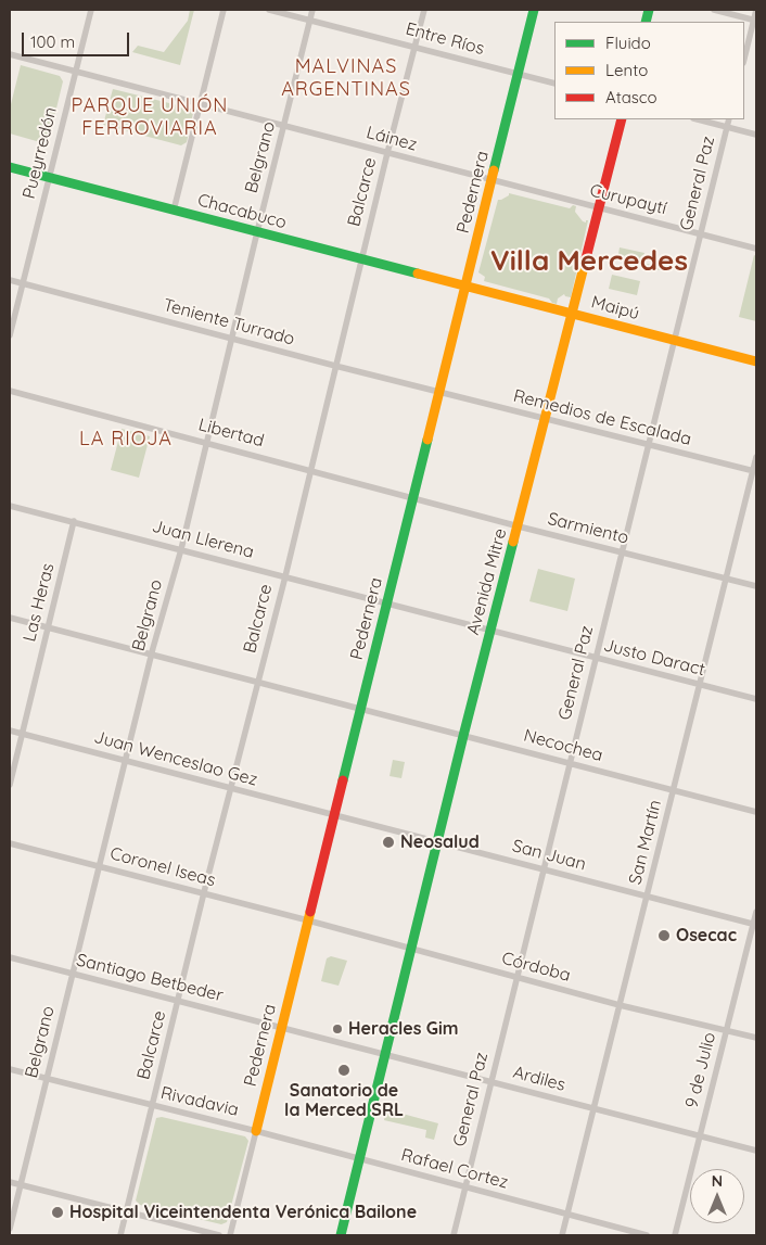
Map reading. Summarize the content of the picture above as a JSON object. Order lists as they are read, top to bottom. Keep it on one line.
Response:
{"streets":{"street":["Entre Ríos","Láinez","Pueyrredón","Belgrano","General Paz","Balcarce","Pedernera","Curupaytí","Chacabuco","Maipú","Teniente Turrado","Remedios de Escalada","Libertad","Sarmiento","Juan Llerena","Avenida Mitre","Las Heras","Justo Daract","Necochea","Juan Wenceslao Gez","San Martín","San Juan","Coronel Iseas","Córdoba","Santiago Betbeder","9 de Julio","Ardiles","Rivadavia","Rafael Cortez"]},"crossings":[["Entre Ríos","Belgrano"],["Entre Ríos","Balcarce"],["Entre Ríos","Pedernera"],["Láinez","Pueyrredón"],["Láinez","Belgrano"],["Láinez","Balcarce"],["Láinez","Pedernera"],["Láinez","Curupaytí"],["Pueyrredón","Chacabuco"],["Pueyrredón","Teniente Turrado"],["Belgrano","Chacabuco"],["Belgrano","Teniente Turrado"],["Belgrano","Libertad"],["Belgrano","Juan Llerena"],["Belgrano","Necochea"],["Belgrano","Juan Wenceslao Gez"],["Belgrano","Coronel Iseas"],["Belgrano","Santiago Betbeder"],["Belgrano","Rivadavia"],["General Paz","Curupaytí"],["General Paz","Maipú"],["General Paz","Remedios de Escalada"],["General Paz","Sarmiento"],["General Paz","Justo Daract"],["General Paz","Necochea"],["General Paz","San Juan"],["General Paz","Córdoba"],["General Paz","Ardiles"],["General Paz","Rafael Cortez"],["Balcarce","Chacabuco"],["Balcarce","Teniente Turrado"],["Balcarce","Libertad"],["Balcarce","Juan Llerena"],["Balcarce","Necochea"],["Balcarce","Juan Wenceslao Gez"],["Balcarce","Coronel Iseas"],["Balcarce","Santiago Betbeder"],["Balcarce","Rivadavia"],["Pedernera","Curupaytí"],["Pedernera","Chacabuco"],["Pedernera","Maipú"],["Pedernera","Teniente Turrado"],["Pedernera","Remedios de Escalada"],["Pedernera","Libertad"],["Pedernera","Sarmiento"],["Pedernera","Juan Llerena"],["Pedernera","Justo Daract"],["Pedernera","Necochea"],["Pedernera","Juan Wenceslao Gez"],["Pedernera","San Juan"],["Pedernera","Coronel Iseas"],["Pedernera","Córdoba"],["Pedernera","Santiago Betbeder"],["Pedernera","Ardiles"],["Pedernera","Rivadavia"],["Pedernera","Rafael Cortez"],["Curupaytí","Avenida Mitre"],["Chacabuco","Maipú"],["Maipú","Avenida Mitre"],["Teniente Turrado","Remedios de Escalada"],["Remedios de Escalada","Avenida Mitre"],["Remedios de Escalada","San Martín"],["Libertad","Sarmiento"],["Sarmiento","Avenida Mitre"],["Sarmiento","San Martín"],["Juan Llerena","Las Heras"],["Juan Llerena","Justo Daract"],["Avenida Mitre","Justo Daract"],["Avenida Mitre","Necochea"],["Avenida Mitre","San Juan"],["Avenida Mitre","Córdoba"],["Avenida Mitre","Ardiles"],["Avenida Mitre","Rafael Cortez"],["Las Heras","Necochea"],["Las Heras","Juan Wenceslao Gez"],["Justo Daract","San Martín"],["Necochea","San Martín"],["Juan Wenceslao Gez","San Juan"],["San Martín","San Juan"],["San Martín","Córdoba"],["San Martín","Ardiles"],["San Martín","Rafael Cortez"],["San Juan","9 de Julio"],["Coronel Iseas","Córdoba"],["Córdoba","9 de Julio"],["Santiago Betbeder","Ardiles"],["9 de Julio","Ardiles"],["Rivadavia","Rafael Cortez"]],"districts":["MALVINAS ARGENTINAS","PARQUE UNIÓN FERROVIARIA","Villa Mercedes","LA RIOJA"],"places":["Neosalud","Osecac","Heracles Gim","Sanatorio de la Merced SRL","Hospital Viceintendenta Verónica Bailone"],"legend":["Fluido","Lento","Atasco"],"scale_bar":"100 m","north":"top"}
